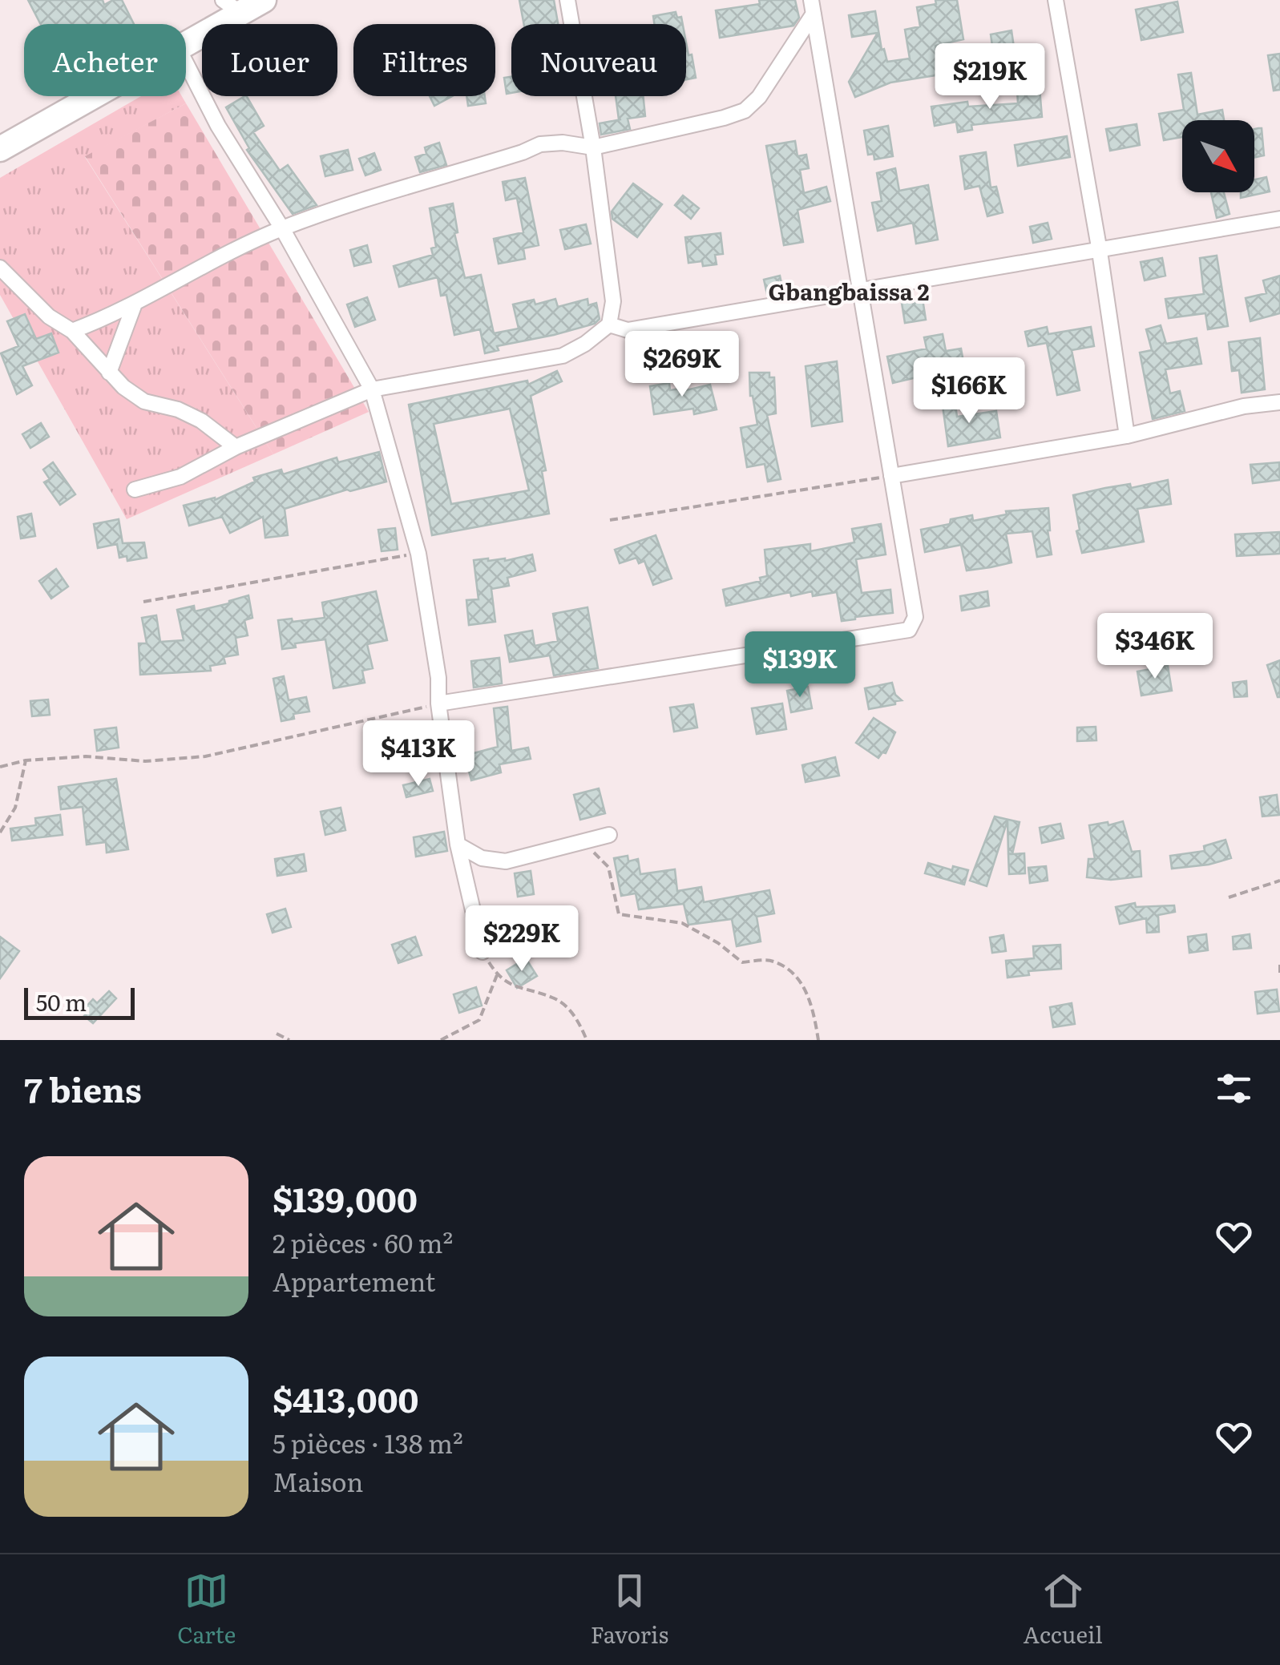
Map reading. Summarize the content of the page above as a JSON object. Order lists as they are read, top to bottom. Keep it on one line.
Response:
{"districts":["Gbangbaissa 2"],"scale_bar":"50 m","north":"bottom right","page":{"chip":["Acheter","Louer","Filtres","Nouveau"],"price":["$219K","$269K","$166K","$346K","$139K","$413K","$229K"],"scale":"50 m","heading":"7 biens","list":[{"name":"$139,000","note":"2 pièces · 60 m² · Appartement"},{"name":"$413,000","note":"5 pièces · 138 m² · Maison"}],"tabs":["Carte","Favoris","Accueil"]}}
